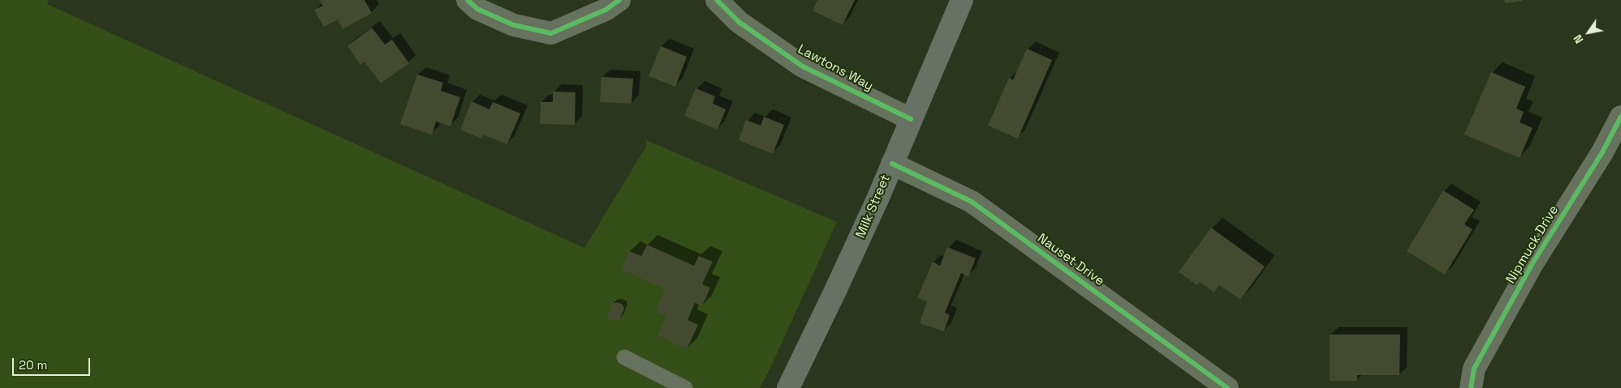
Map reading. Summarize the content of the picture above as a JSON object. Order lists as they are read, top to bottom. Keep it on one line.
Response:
{"streets":{"main road":["Milk Street"],"street":["Lawtons Way","Nipmuck Drive","Nauset Drive"]},"crossings":[["Lawtons Way","Milk Street"],["Milk Street","Nauset Drive"]],"scale_bar":"20 m","north":"bottom left"}
